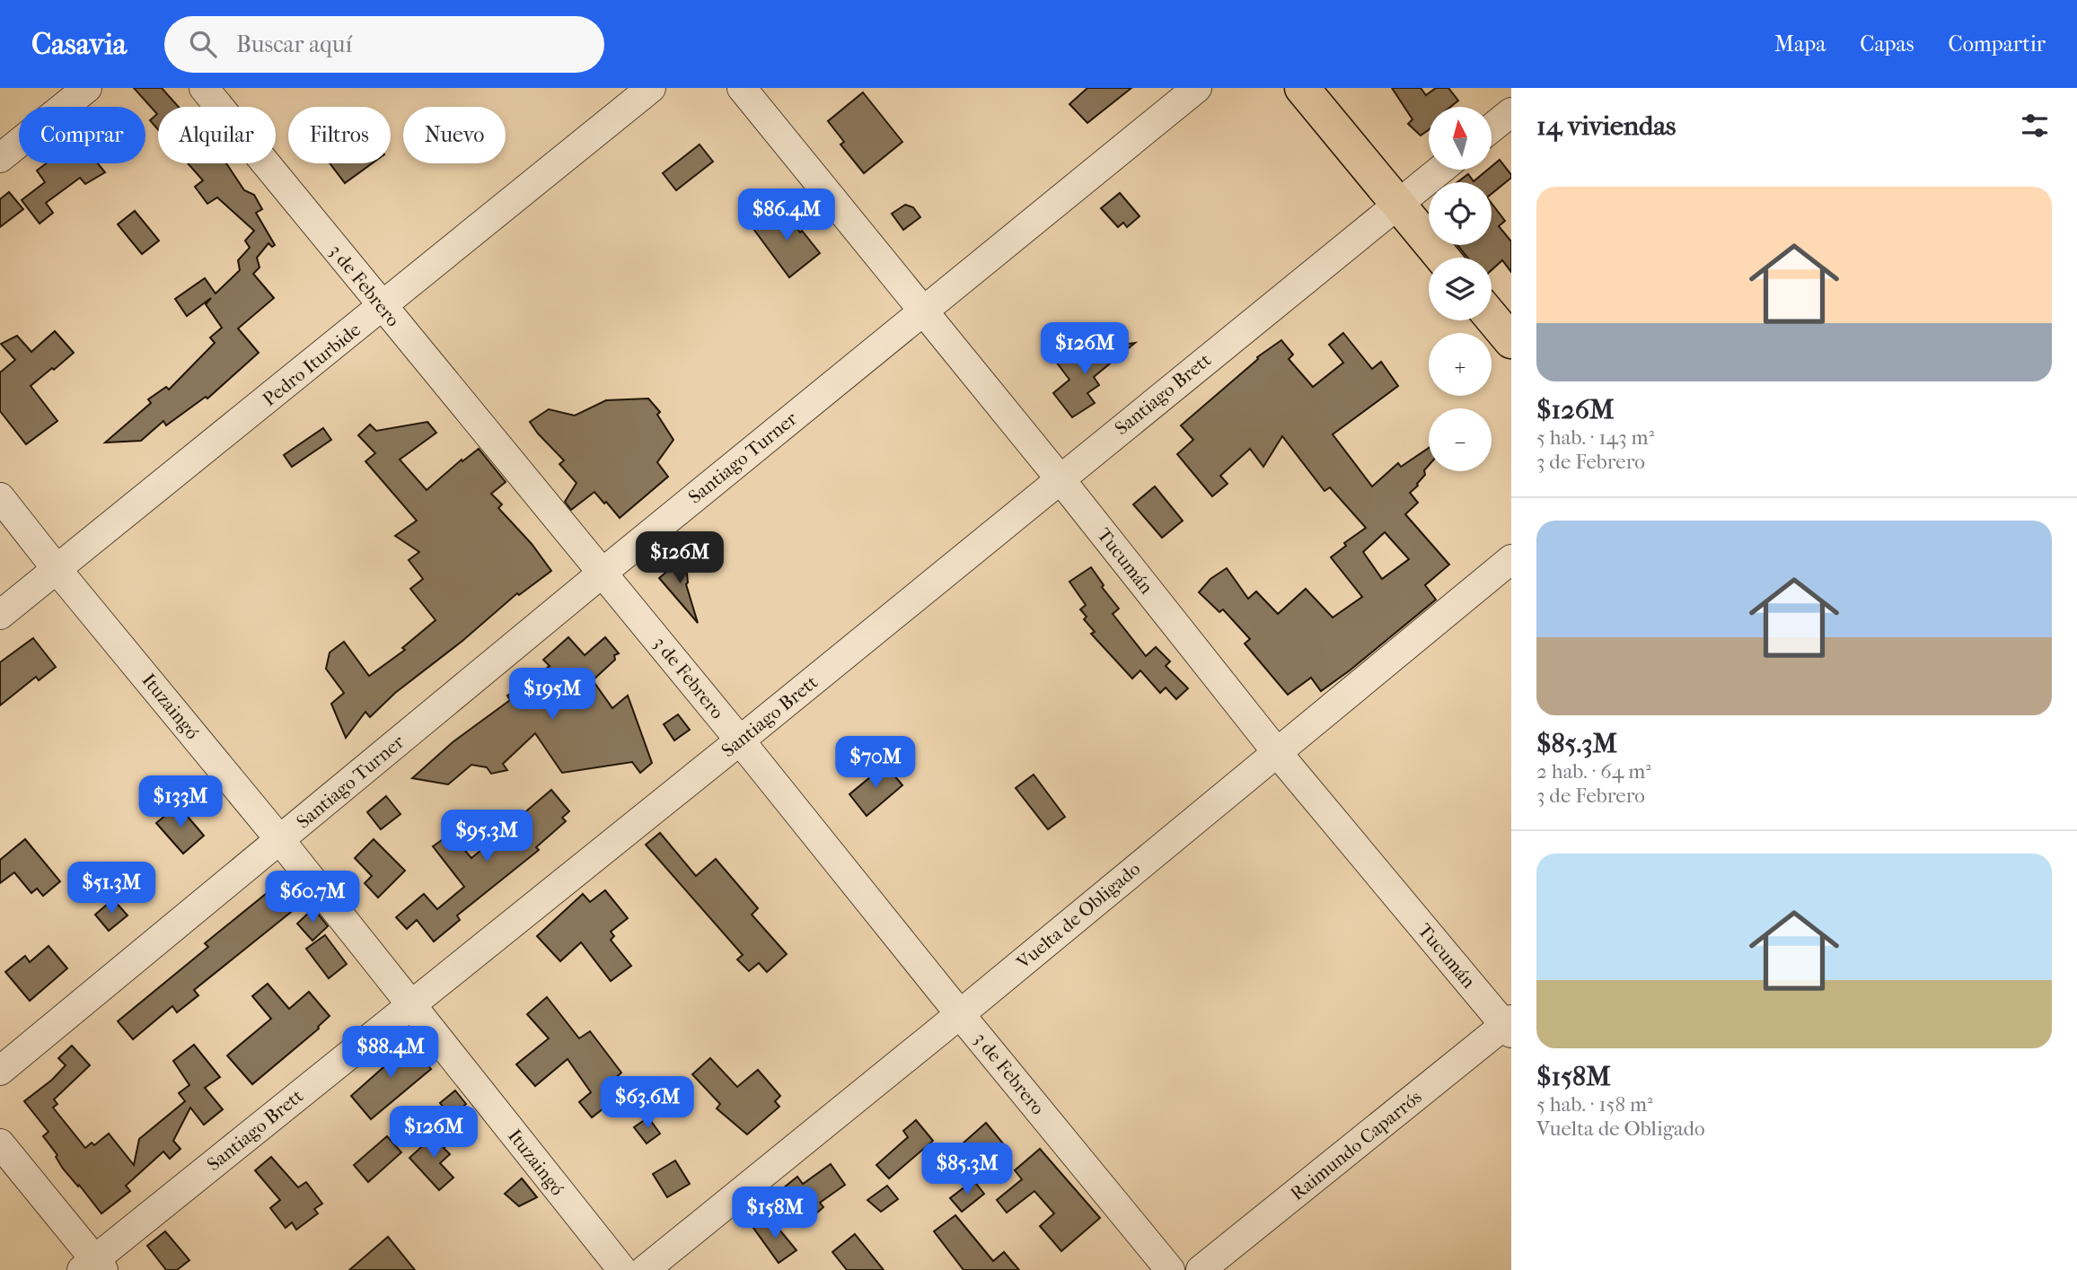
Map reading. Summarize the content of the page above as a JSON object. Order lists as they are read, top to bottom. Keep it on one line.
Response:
{"streets":{"street":["3 de Febrero","Pedro Iturbide","Santiago Brett","Santiago Turner","Tucumán","Ituzaingó","Vuelta de Obligado","Raimundo Caparrós"]},"crossings":[["3 de Febrero","Pedro Iturbide"],["3 de Febrero","Santiago Brett"],["3 de Febrero","Santiago Turner"],["3 de Febrero","Vuelta de Obligado"],["Pedro Iturbide","Ituzaingó"],["Santiago Brett","Tucumán"],["Santiago Brett","Ituzaingó"],["Santiago Turner","Tucumán"],["Santiago Turner","Ituzaingó"],["Tucumán","Vuelta de Obligado"],["Tucumán","Raimundo Caparrós"]],"north":"top","page":{"header":"Casavia","search":"Buscar aquí","nav":["Mapa","Capas","Compartir"],"heading":"14 viviendas","map_buttons":["+","−"],"chip":["Comprar","Alquilar","Filtros","Nuevo"],"list":[{"name":"$126M","note":"5 hab. · 143 m² · 3 de Febrero"},{"name":"$85.3M","note":"2 hab. · 64 m² · 3 de Febrero"},{"name":"$158M","note":"5 hab. · 158 m² · Vuelta de Obligado"}],"price":["$86.4M","$126M","$126M","$195M","$70M","$133M","$95.3M","$51.3M","$60.7M","$88.4M","$63.6M","$126M","$85.3M","$158M"]}}
